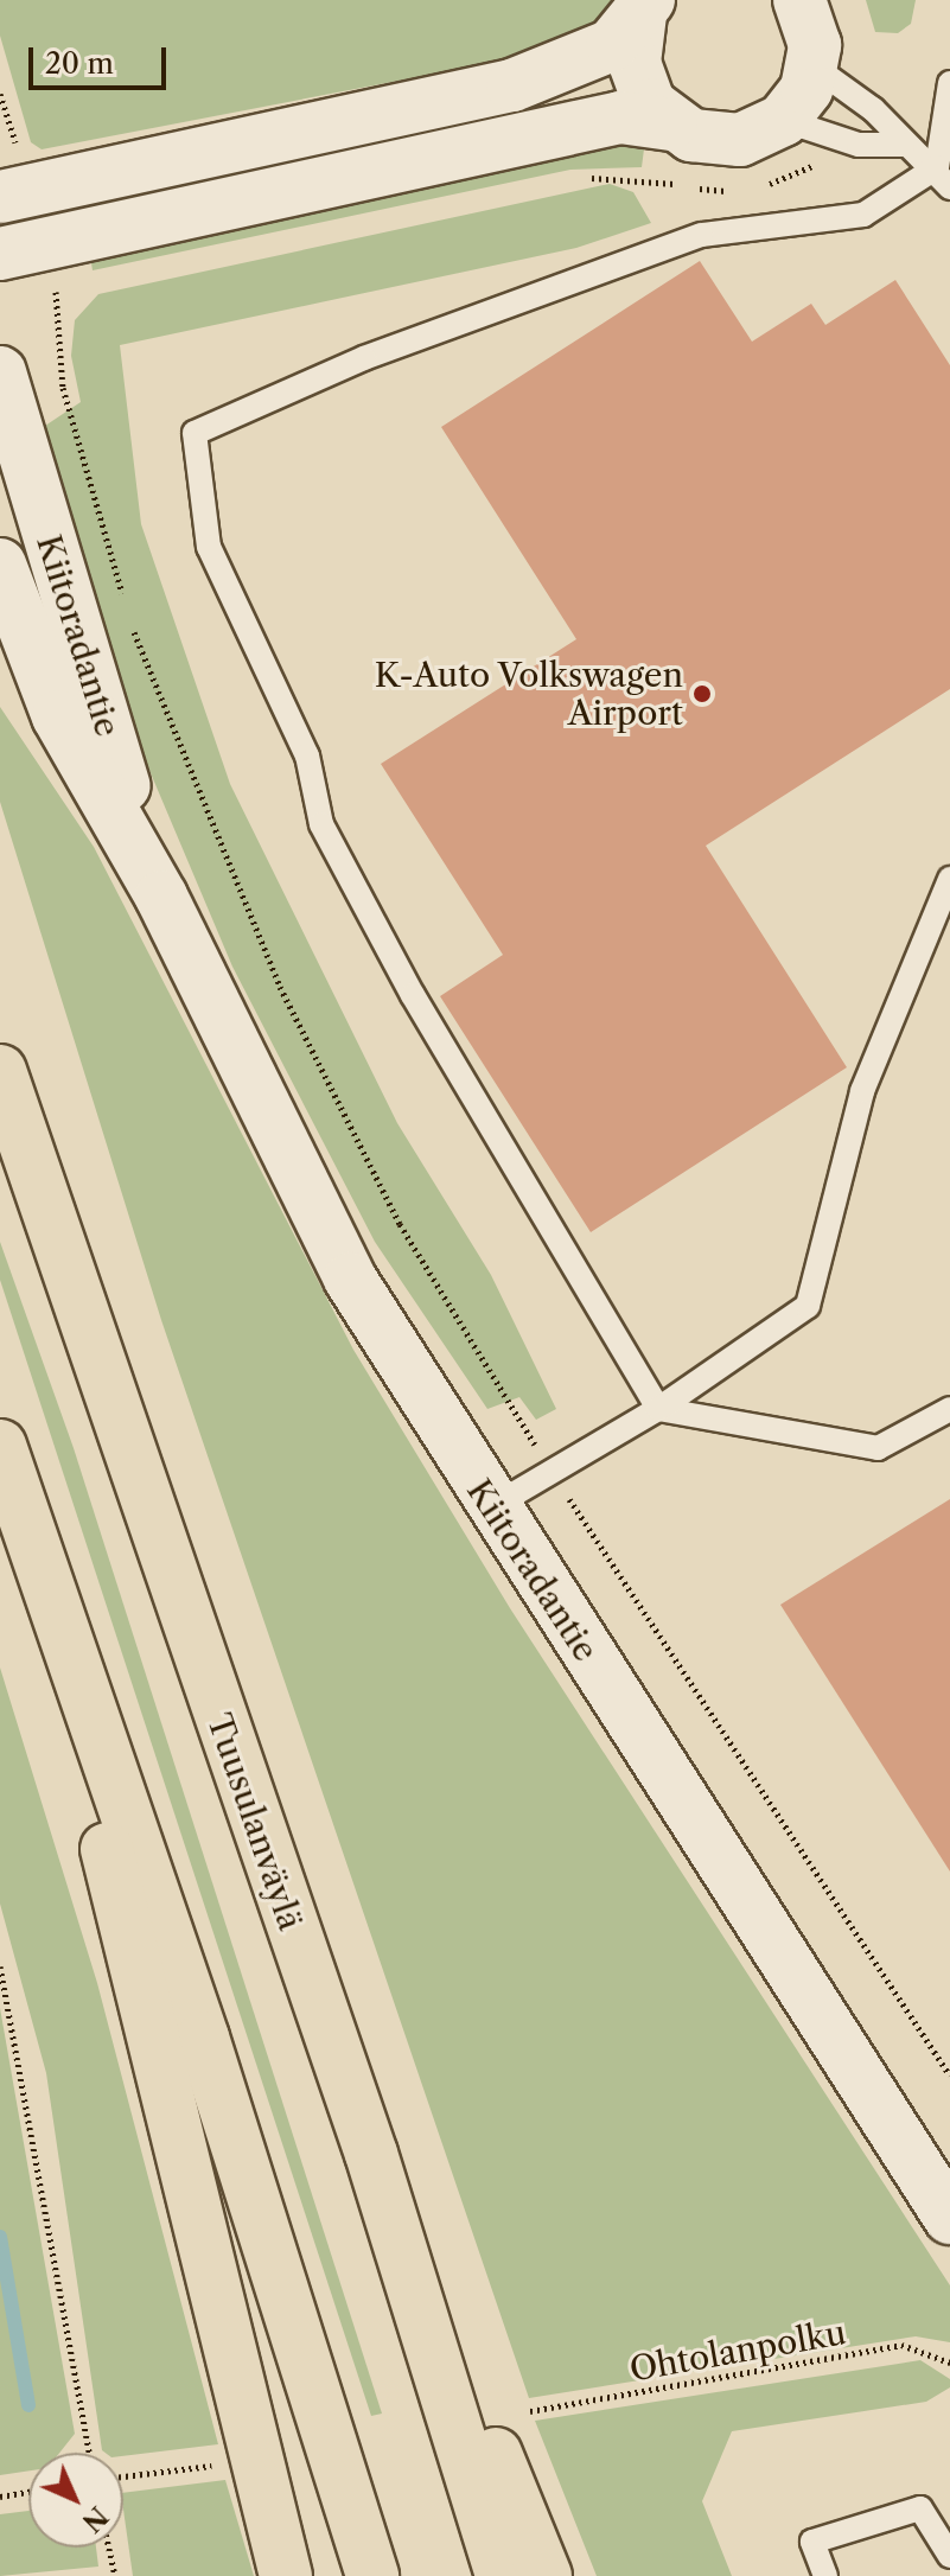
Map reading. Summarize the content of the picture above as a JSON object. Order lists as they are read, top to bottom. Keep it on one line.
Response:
{"streets":{"highway":["Tuusulanväylä"],"main road":["Kiitoradantie"],"path":["Ohtolanpolku"]},"places":["K-Auto Volkswagen Airport"],"scale_bar":"20 m","north":"bottom right"}
